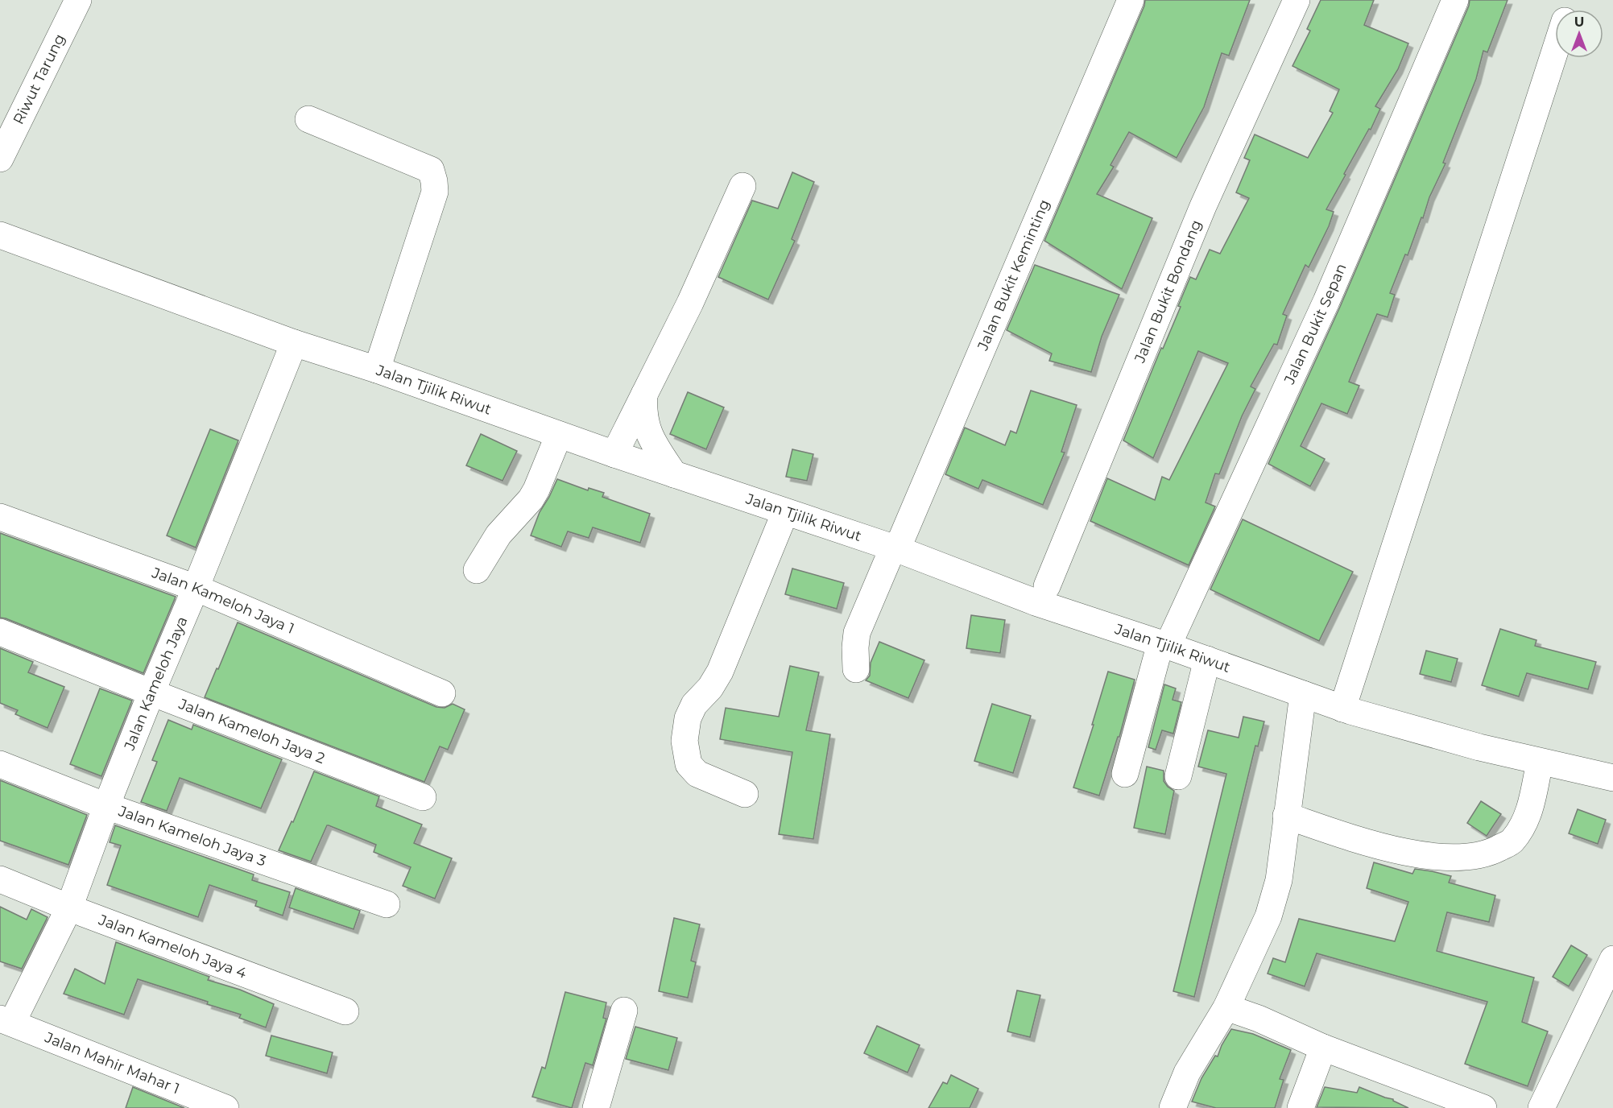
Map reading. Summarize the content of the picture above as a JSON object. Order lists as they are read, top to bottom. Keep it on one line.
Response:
{"streets":{"main road":["Riwut Tarung","Jalan Bukit Keminting","Jalan Bukit Bondang","Jalan Bukit Sepan","Jalan Tjilik Riwut","Jalan Kameloh Jaya 1","Jalan Kameloh Jaya","Jalan Kameloh Jaya 2","Jalan Kameloh Jaya 3","Jalan Kameloh Jaya 4","Jalan Mahir Mahar 1"]},"crossings":[["Jalan Bukit Keminting","Jalan Tjilik Riwut"],["Jalan Bukit Sepan","Jalan Tjilik Riwut"],["Jalan Tjilik Riwut","Jalan Kameloh Jaya"],["Jalan Kameloh Jaya 1","Jalan Kameloh Jaya"],["Jalan Kameloh Jaya","Jalan Kameloh Jaya 2"],["Jalan Kameloh Jaya","Jalan Kameloh Jaya 3"],["Jalan Kameloh Jaya","Jalan Kameloh Jaya 4"],["Jalan Kameloh Jaya","Jalan Mahir Mahar 1"]],"north":"top"}
